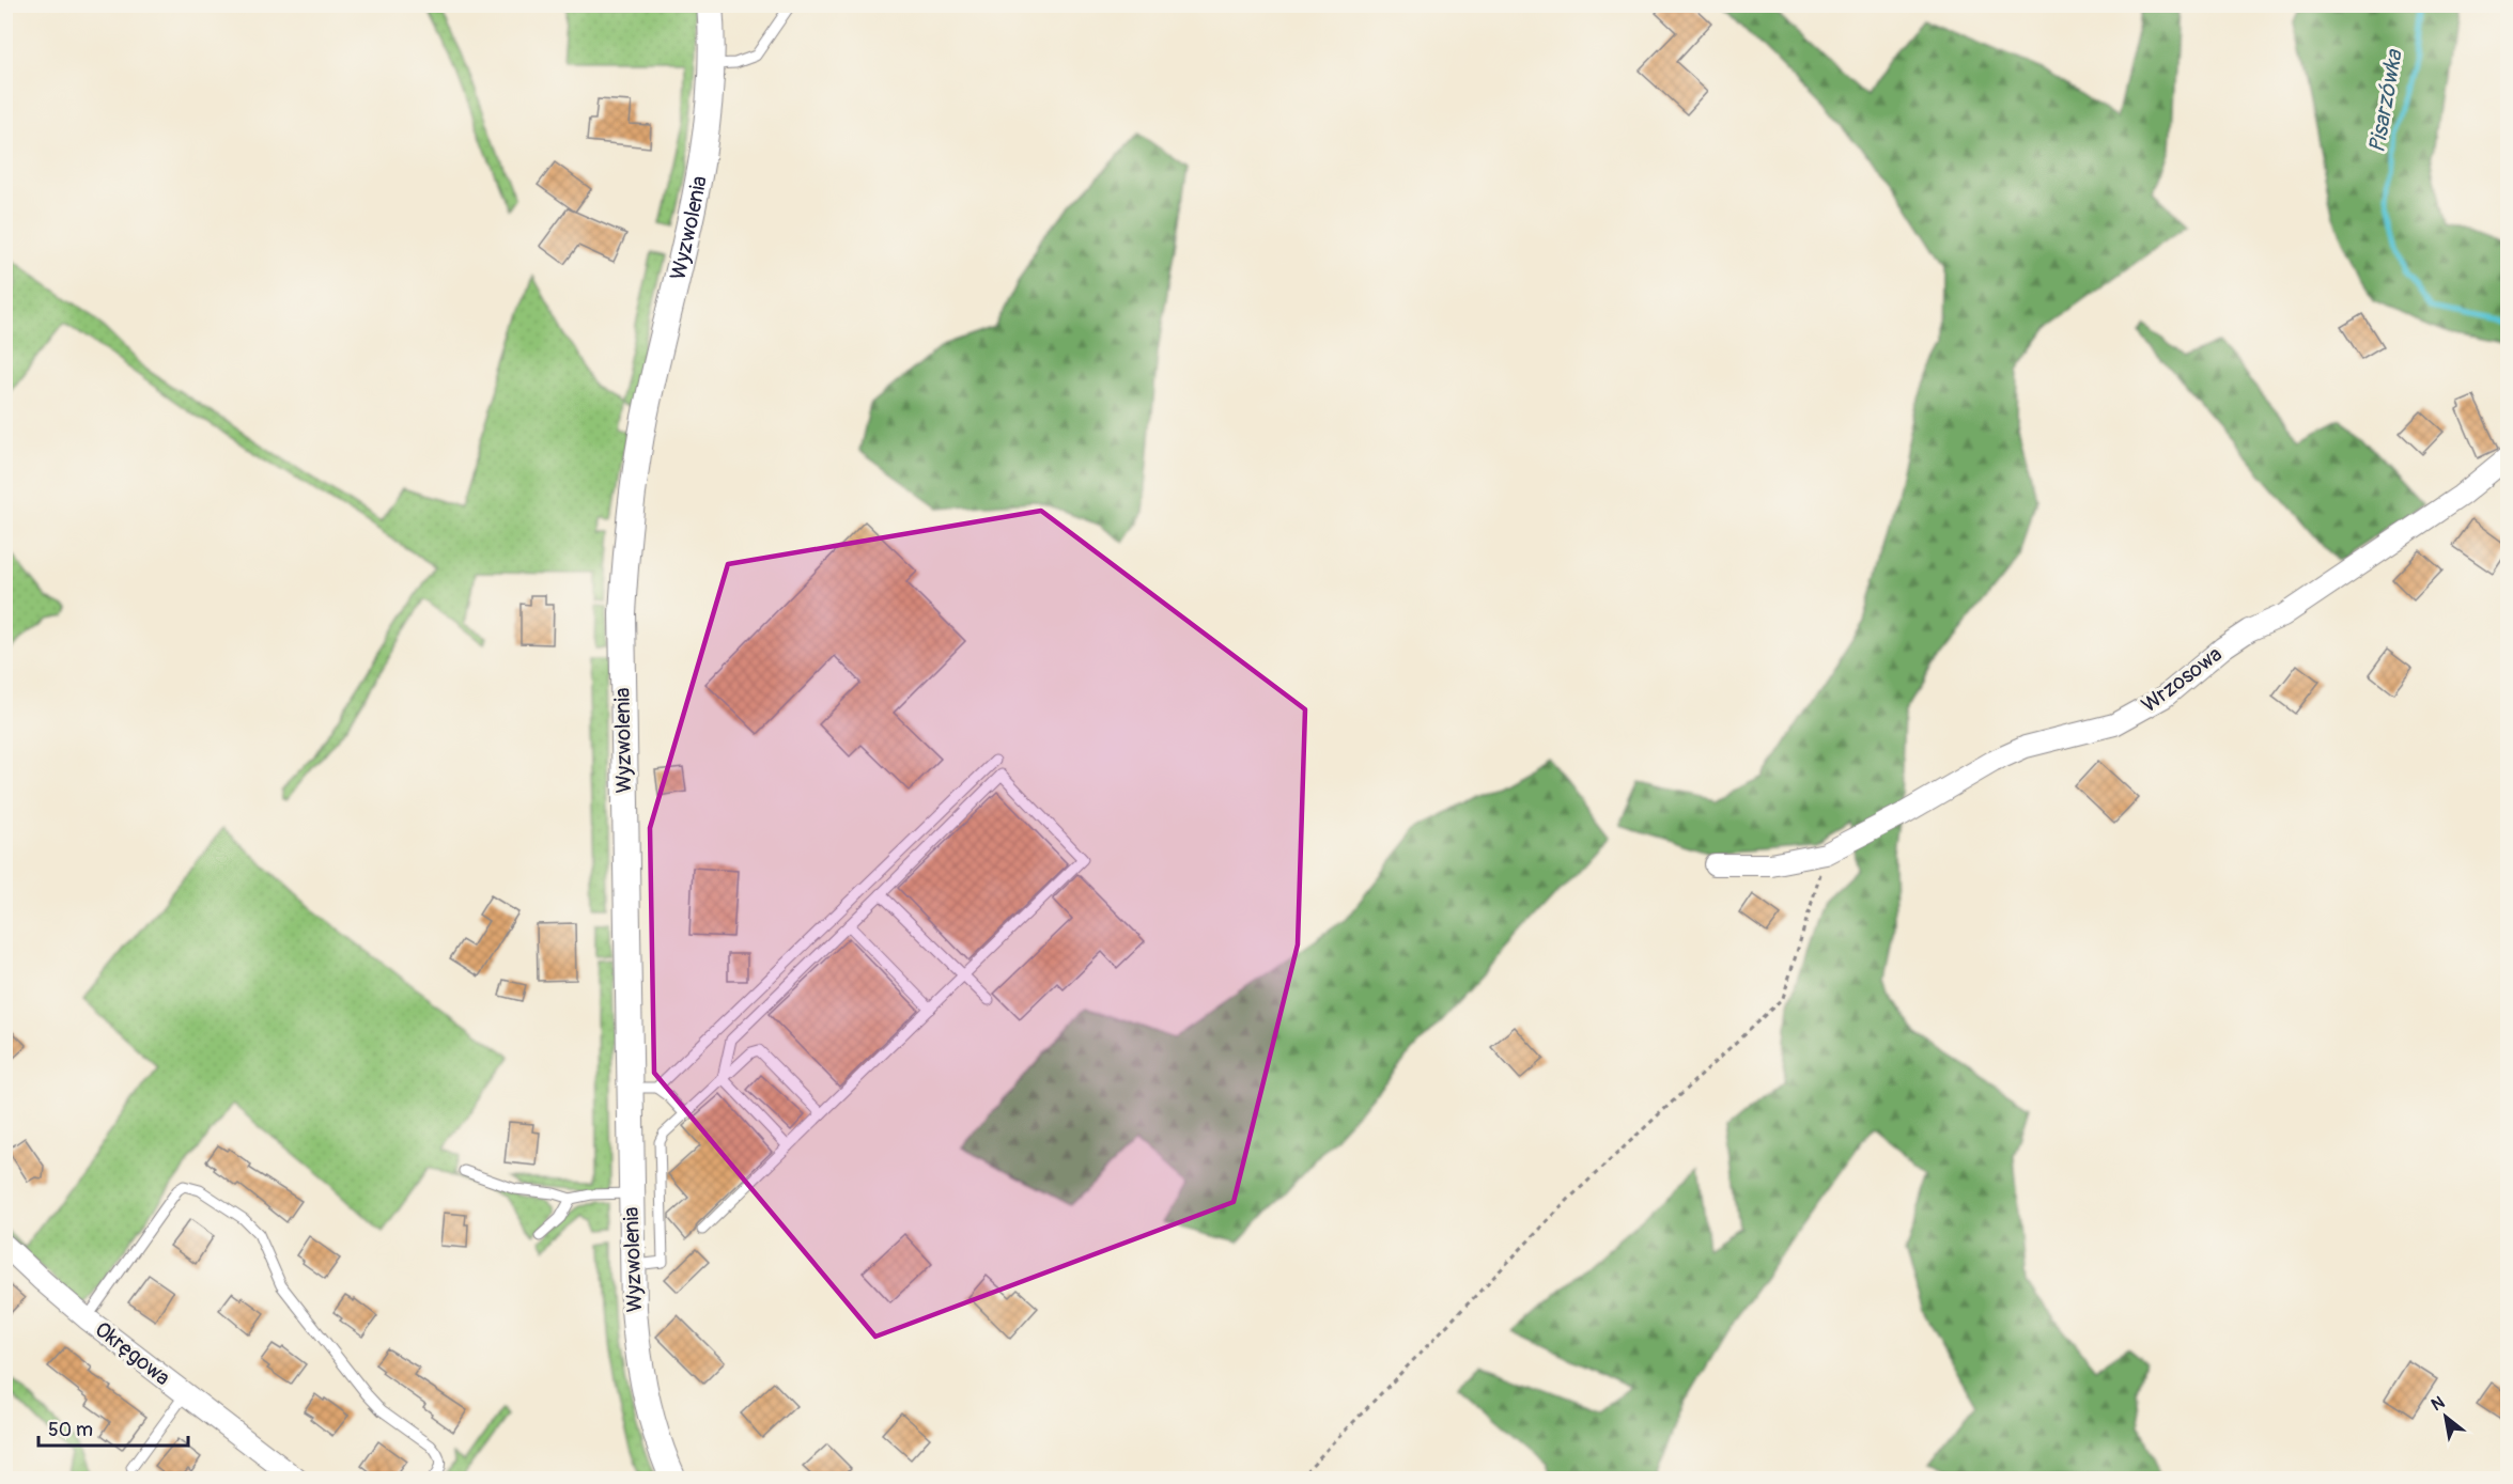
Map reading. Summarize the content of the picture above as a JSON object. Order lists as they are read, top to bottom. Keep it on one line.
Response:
{"streets":{"street":["Wyzwolenia","Wrzosowa","Okręgowa"]},"water":["Pisarzówka"],"scale_bar":"50 m","north":"top left"}
